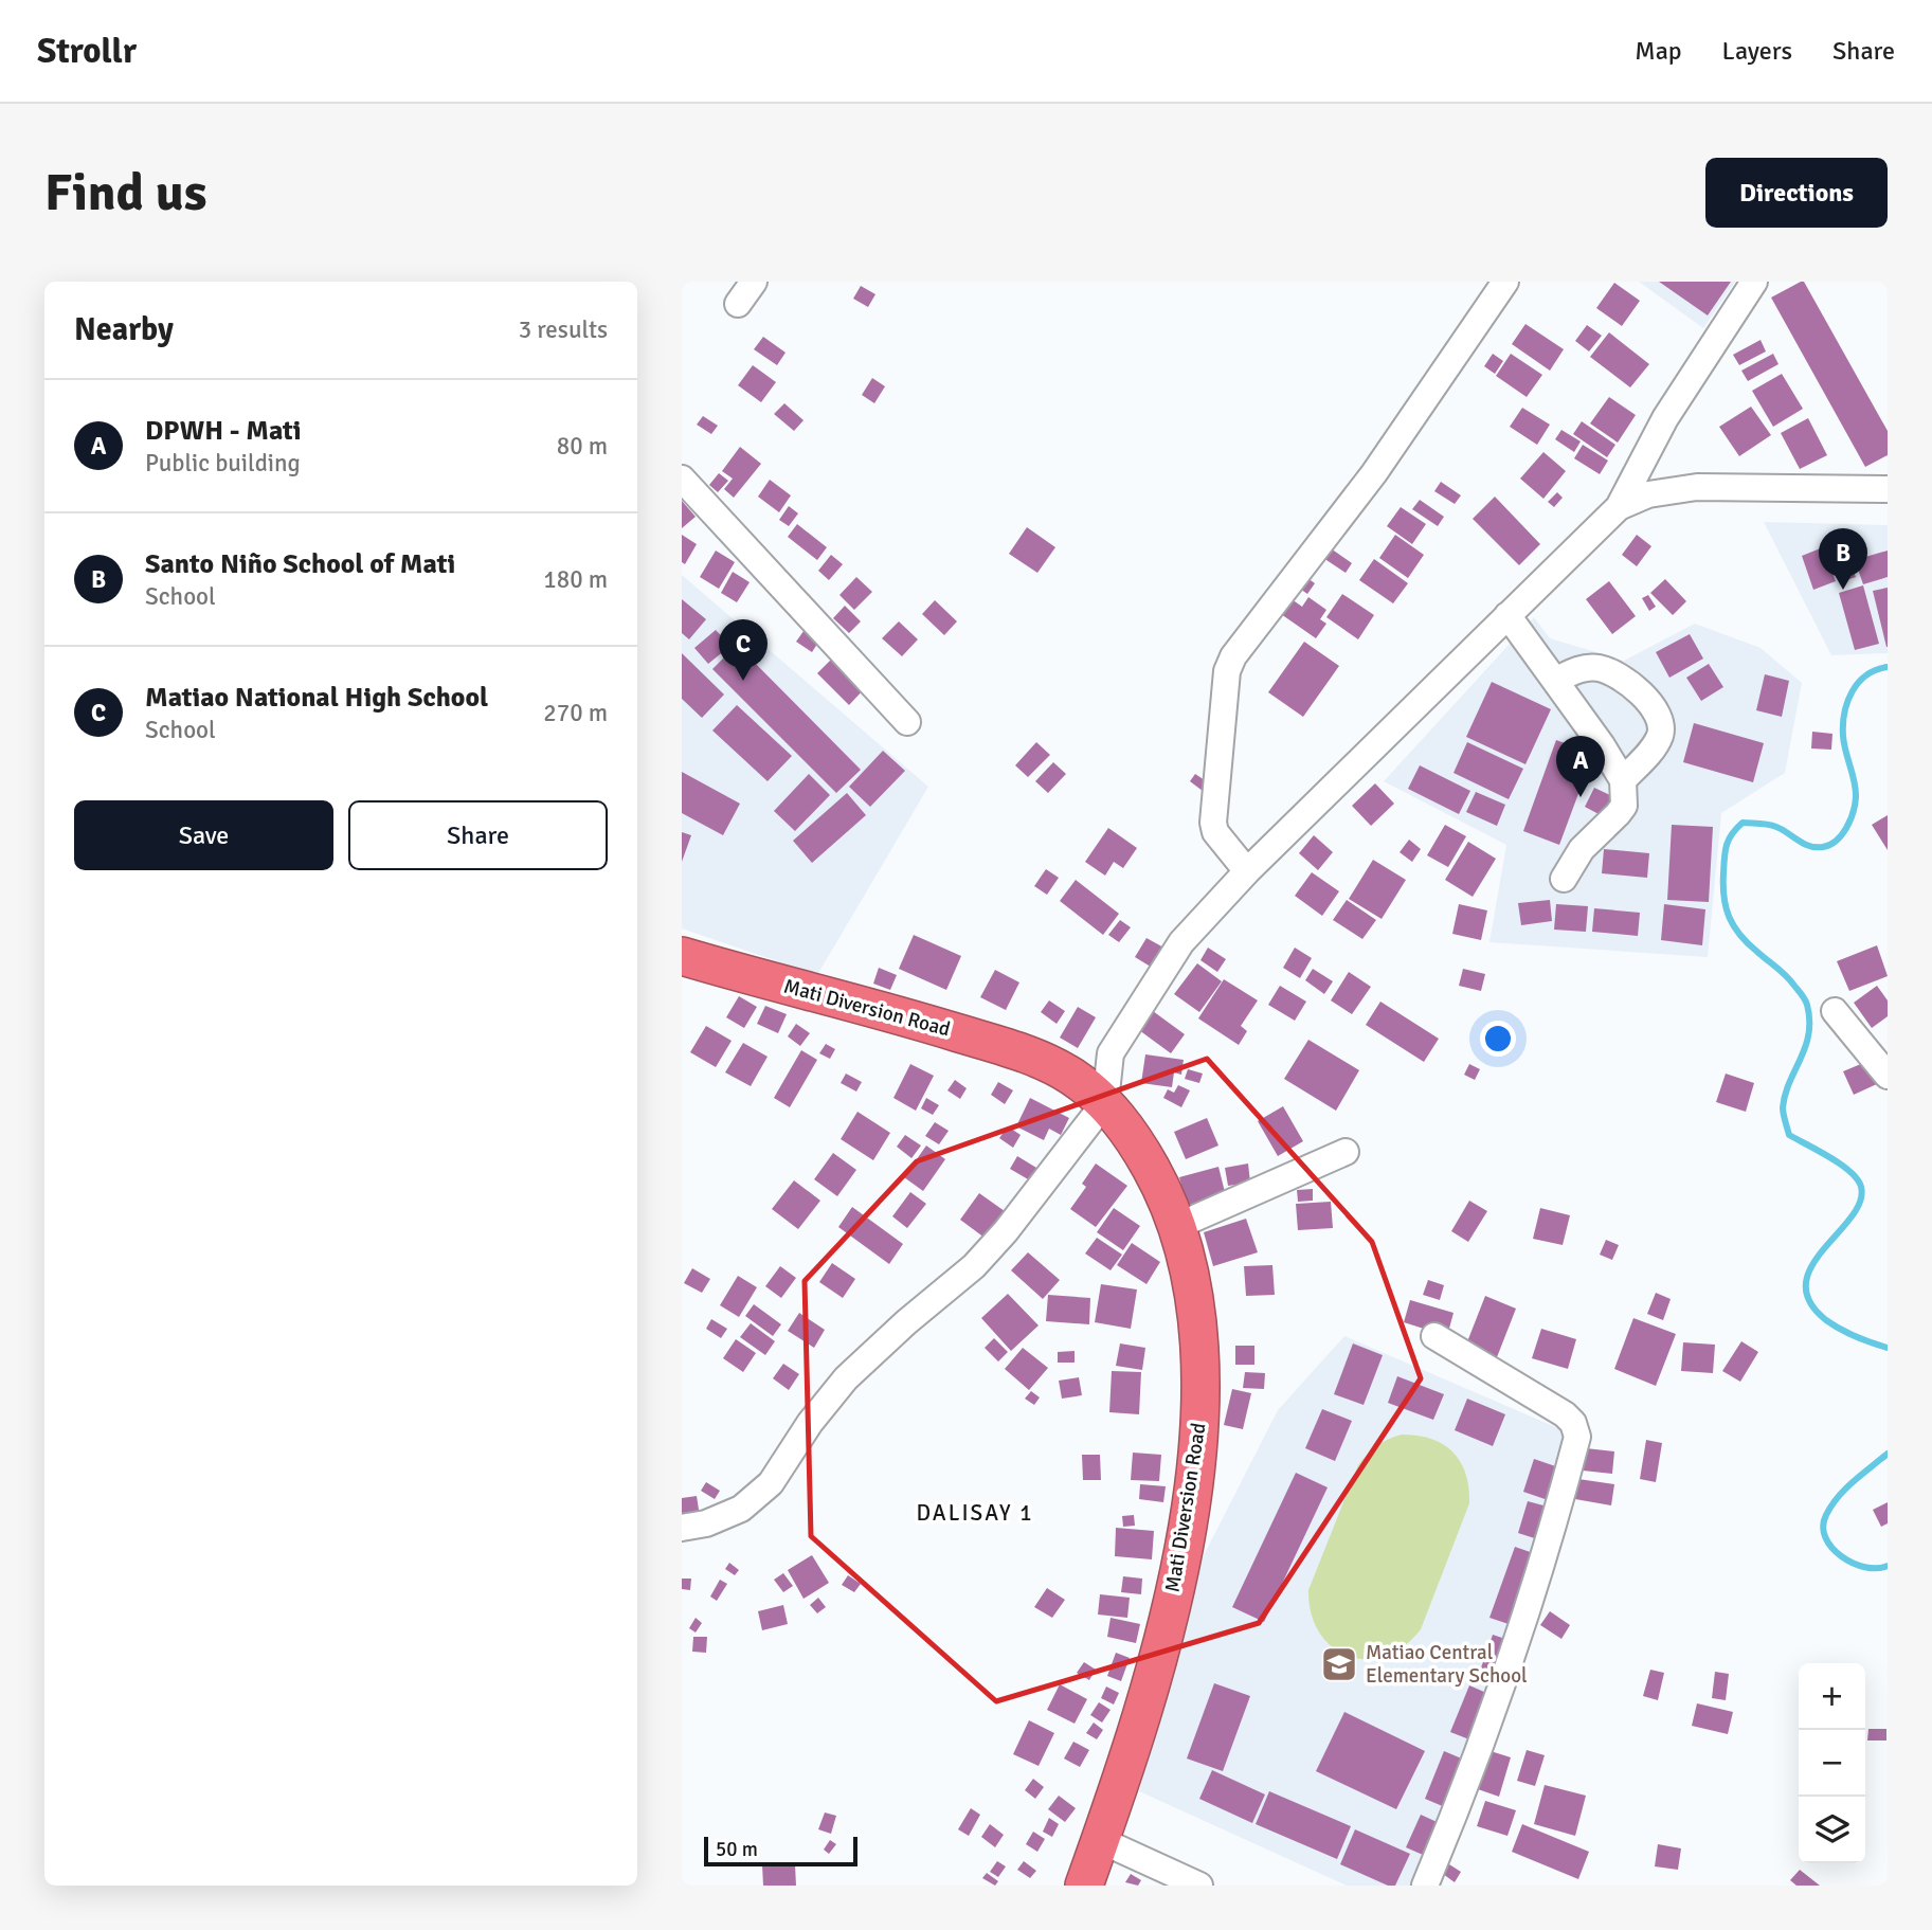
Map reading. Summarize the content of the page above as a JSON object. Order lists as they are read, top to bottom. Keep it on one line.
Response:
{"streets":{"highway":["Mati Diversion Road"]},"districts":["DALISAY 1"],"places":{"school or university":["Matiao Central Elementary School"]},"scale_bar":"50 m","page":{"header":"Strollr","nav":["Map","Layers","Share"],"buttons":["Directions",["Save","Share"]],"title":"Find us","heading":["Nearby","3 results"],"list":[{"mark":"A","name":"DPWH - Mati","note":"Public building","value":"80 m"},{"mark":"B","name":"Santo Niño School of Mati","note":"School","value":"180 m"},{"mark":"C","name":"Matiao National High School","note":"School","value":"270 m"}],"pins":["B","C","A"],"map_buttons":["+","−"],"scale":"50 m"}}
